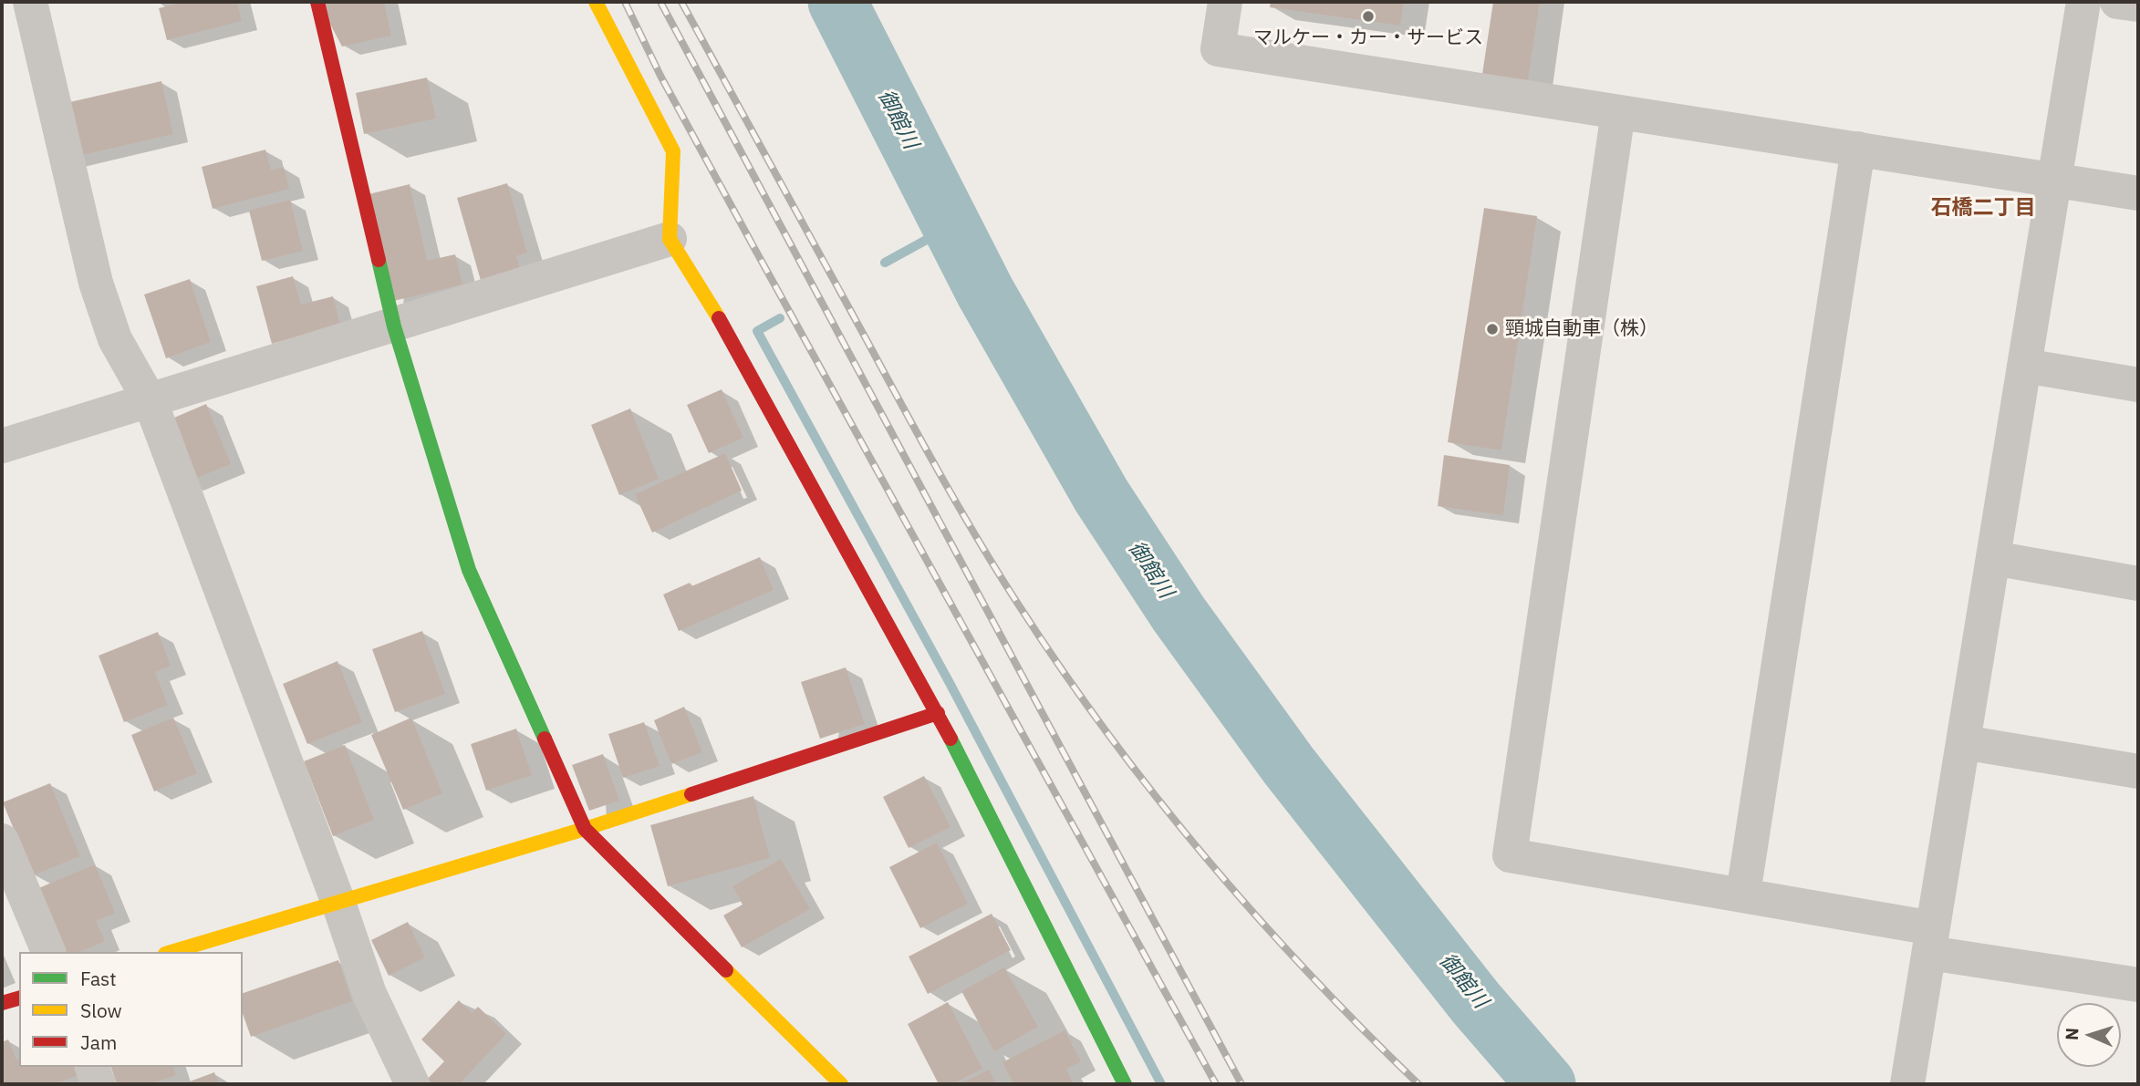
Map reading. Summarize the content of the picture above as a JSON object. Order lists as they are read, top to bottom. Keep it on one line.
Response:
{"districts":["石橋二丁目"],"water":["御館川"],"places":["マルケー・カー・サービス","頸城自動車（株）"],"legend":["Fast","Slow","Jam"],"north":"left"}
